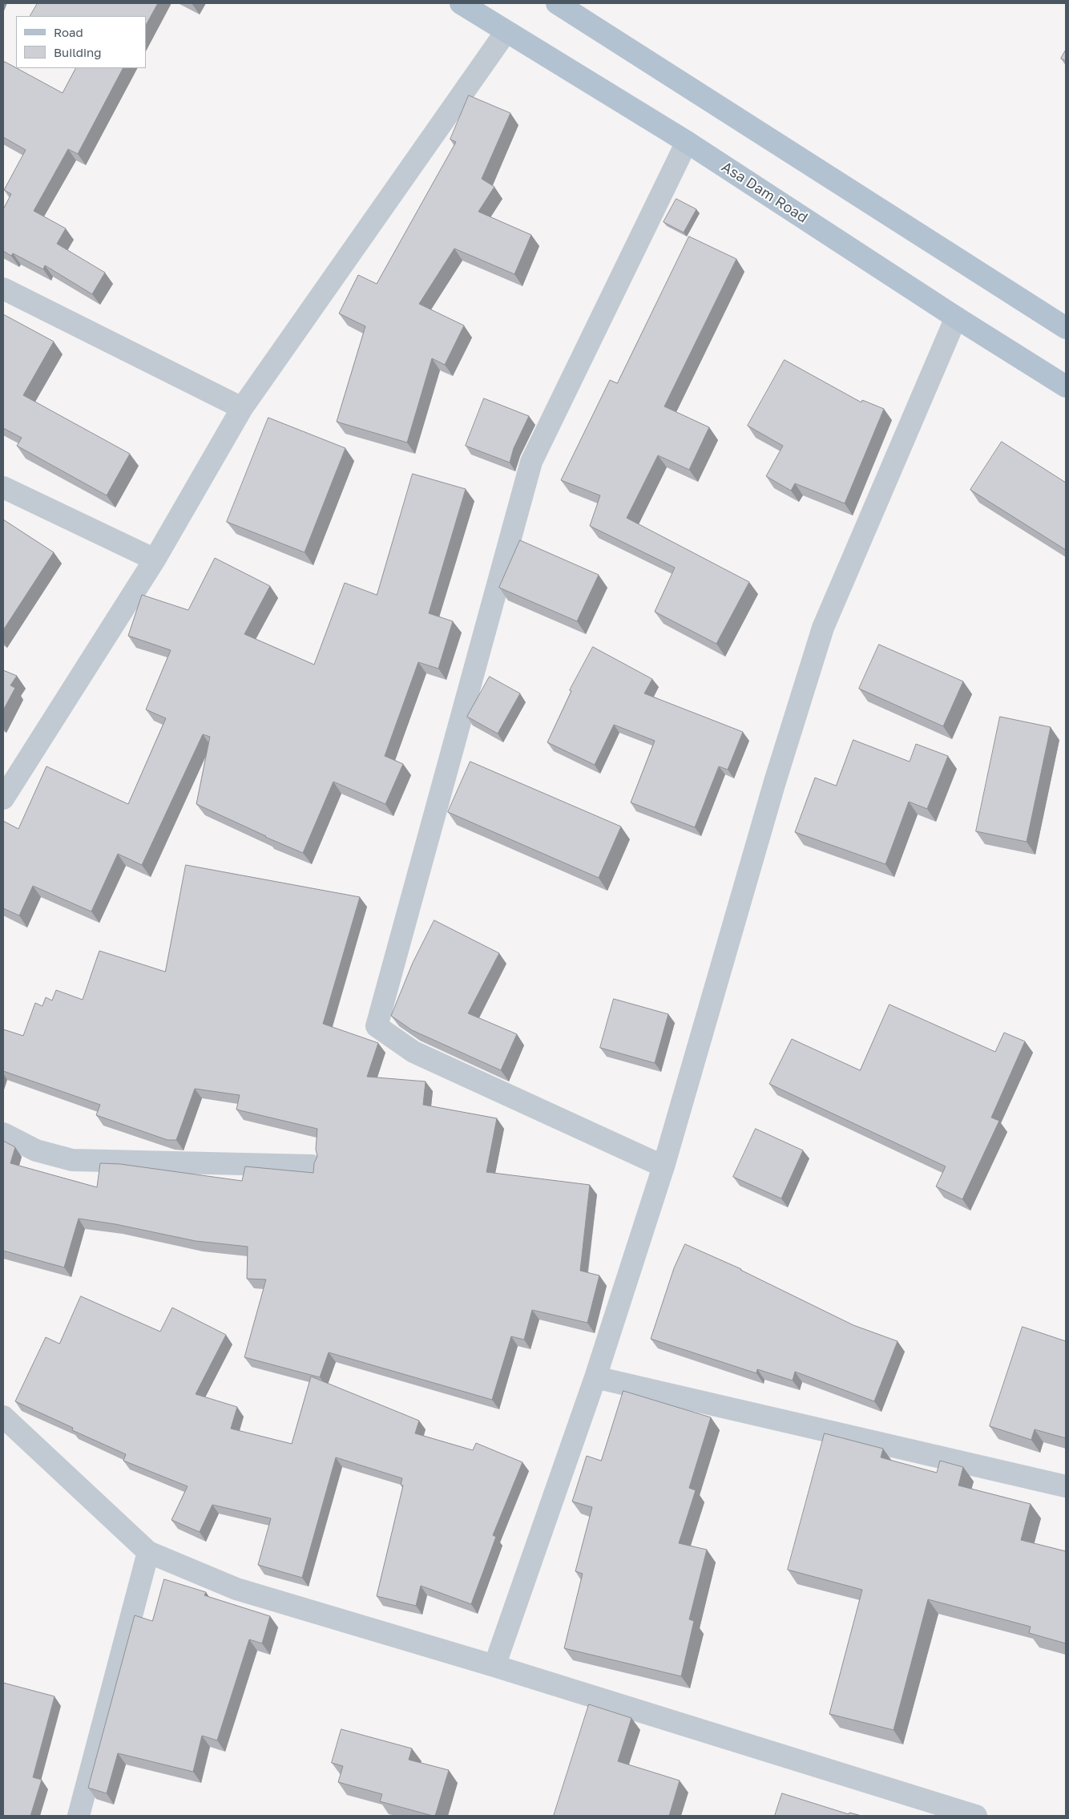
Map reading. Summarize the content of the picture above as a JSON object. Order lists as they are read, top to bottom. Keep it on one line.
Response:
{"streets":{"main road":["Asa Dam Road"]},"legend":["Road","Building"]}
